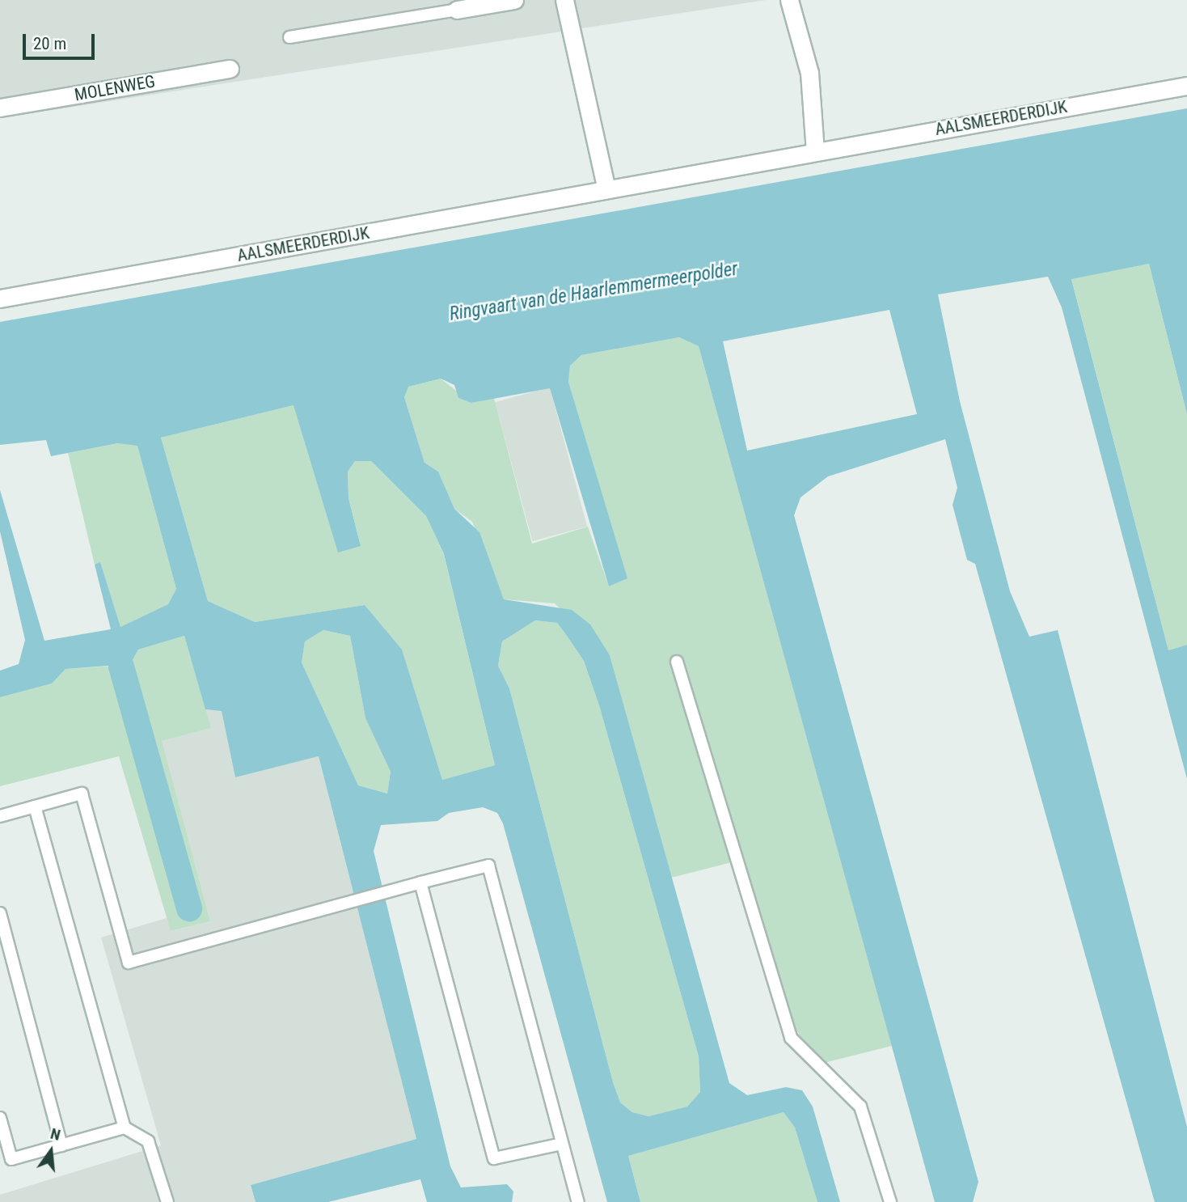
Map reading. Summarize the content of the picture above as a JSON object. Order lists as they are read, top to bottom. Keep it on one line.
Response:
{"streets":{"street":["MOLENWEG","AALSMEERDERDIJK"]},"water":["Ringvaart van de Haarlemmermeerpolder"],"scale_bar":"20 m","north":"top"}
